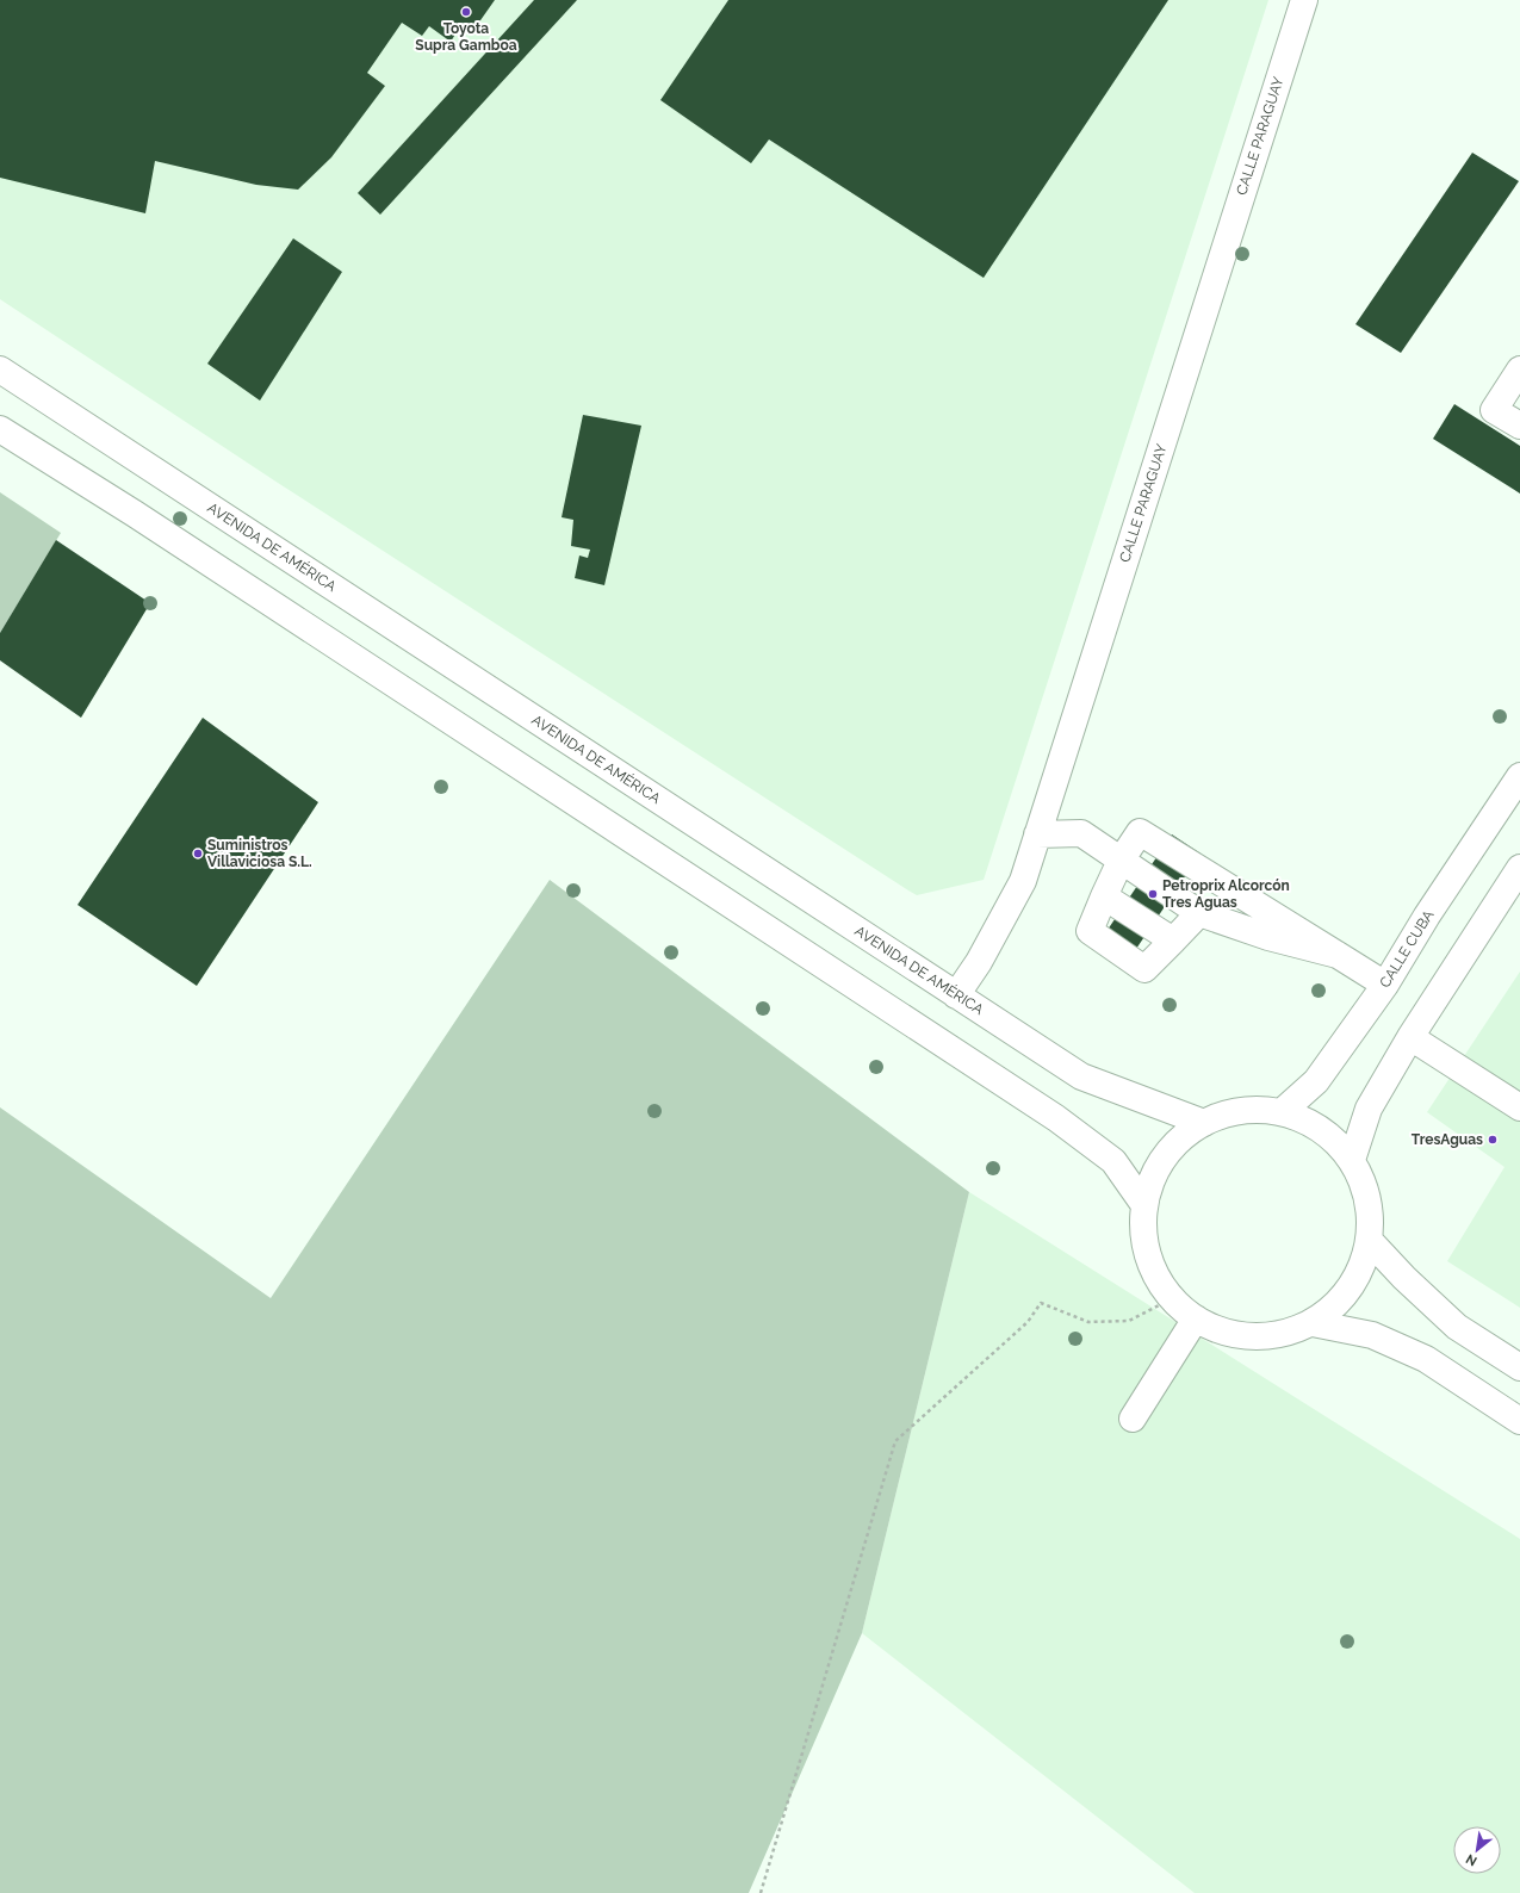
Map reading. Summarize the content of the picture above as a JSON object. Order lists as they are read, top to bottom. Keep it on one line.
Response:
{"streets":{"street":["CALLE PARAGUAY","AVENIDA DE AMÉRICA","CALLE CUBA"]},"crossings":[["CALLE PARAGUAY","AVENIDA DE AMÉRICA"]],"places":["Toyota Supra Gamboa","Suministros Villaviciosa S.L.","Petroprix Alcorcón Tres Aguas","TresAguas"],"north":"bottom left"}
